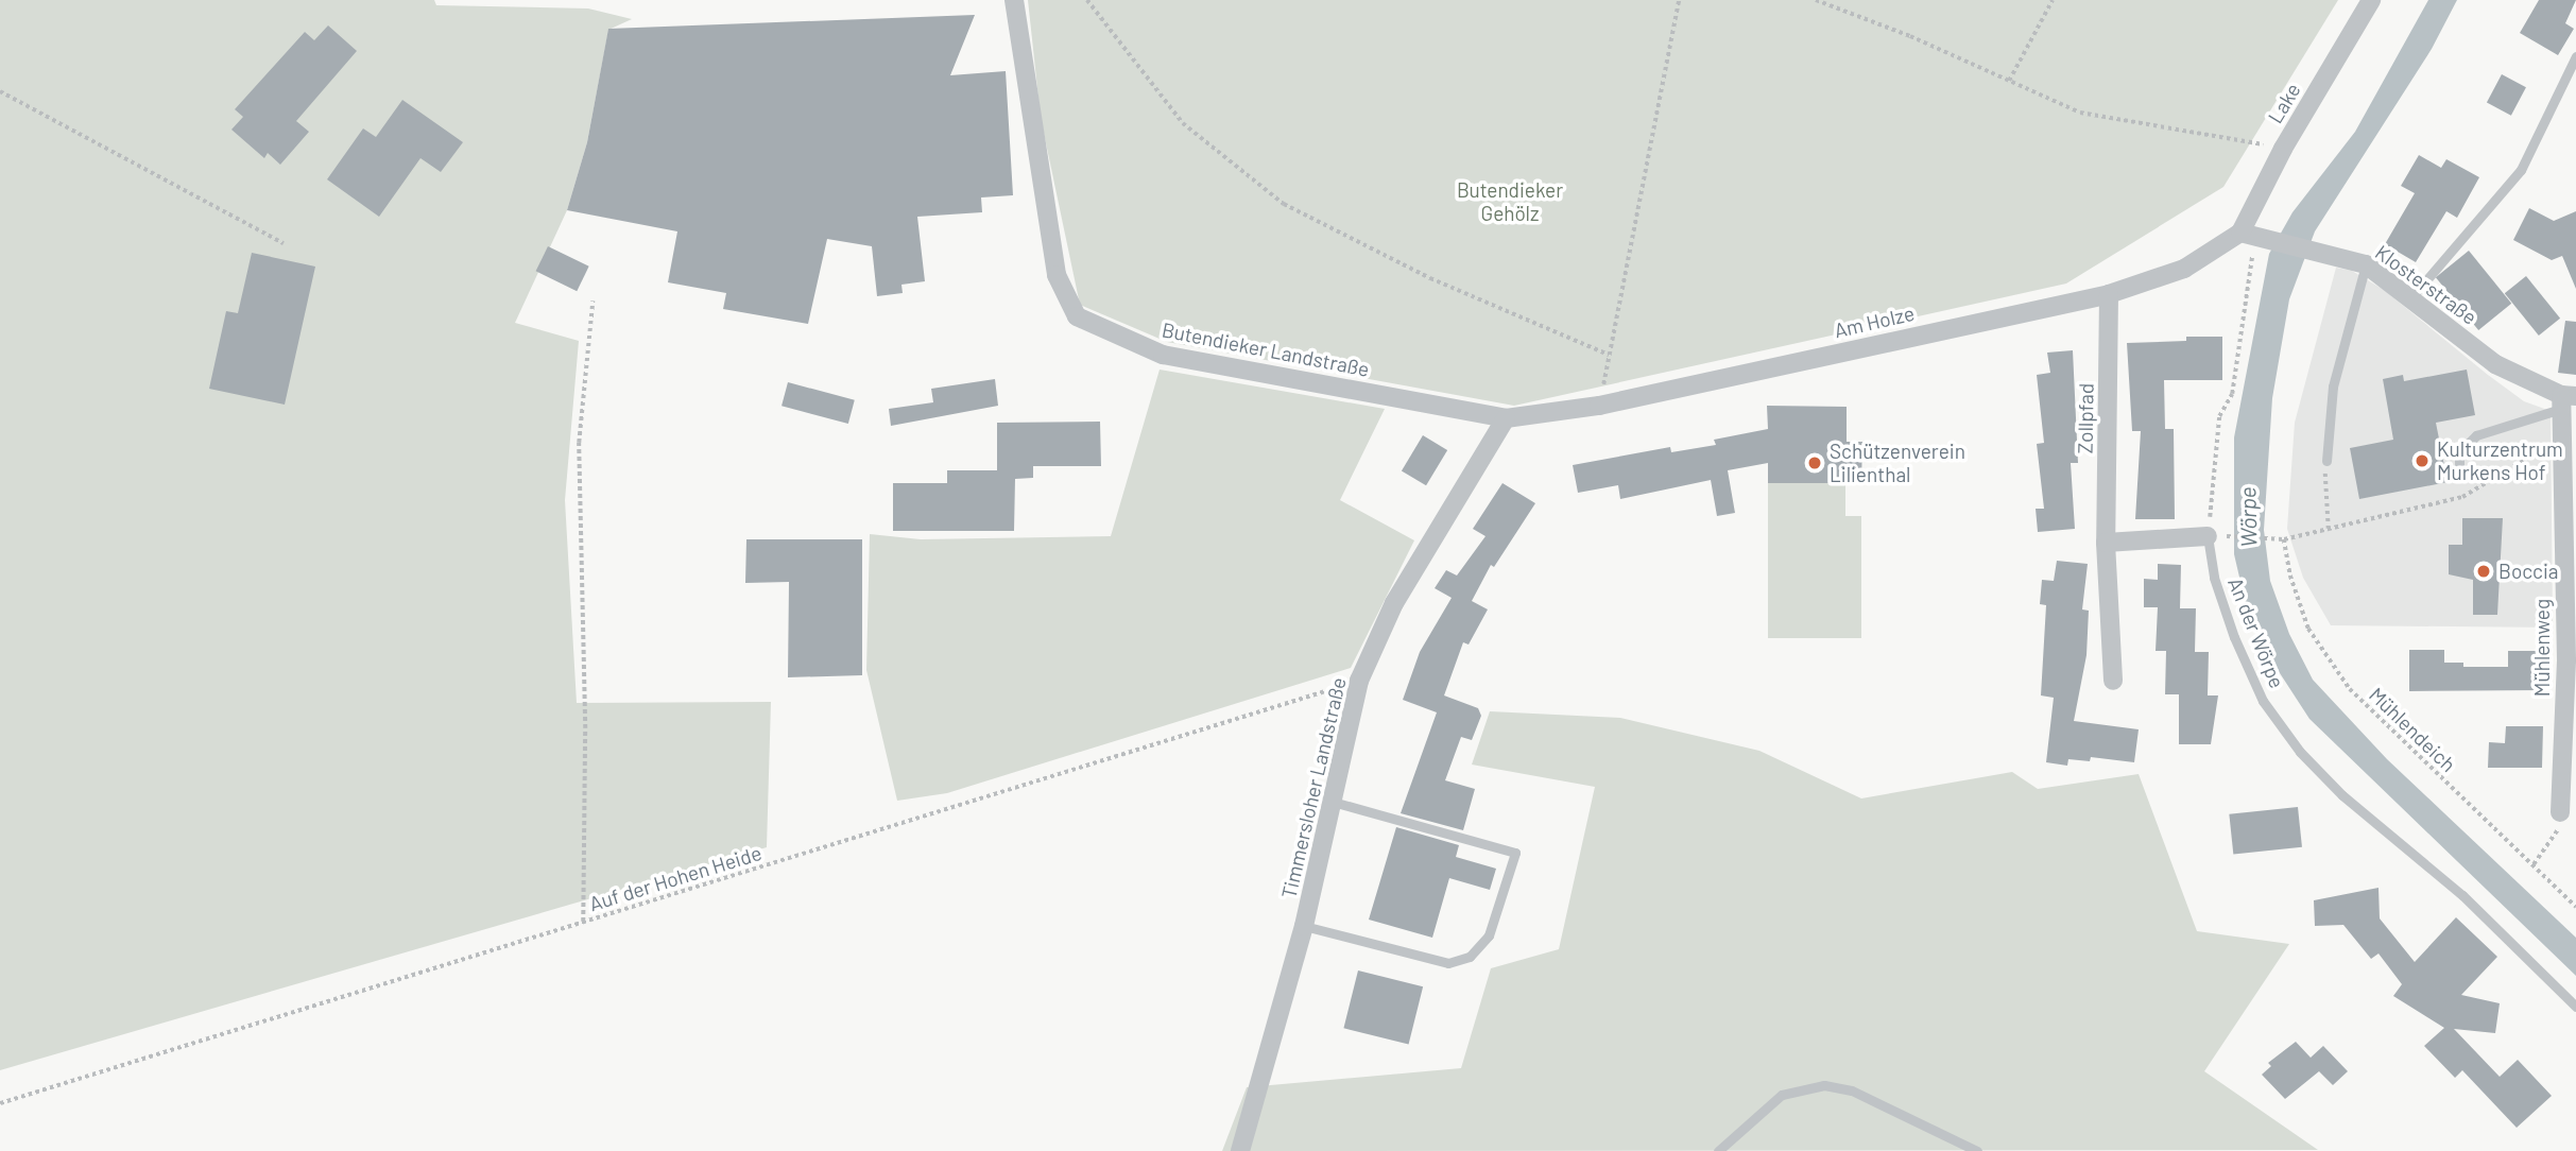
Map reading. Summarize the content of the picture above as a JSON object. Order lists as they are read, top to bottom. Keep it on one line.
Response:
{"streets":{"street":["Lake","Klosterstraße","Am Holze","Butendieker Landstraße","Zollpfad","Mühlenweg","Timmersloher Landstraße"],"lane":["An der Wörpe"],"path":["Mühlendeich","Auf der Hohen Heide"]},"crossings":[["Lake","Klosterstraße"],["Lake","Am Holze"],["Klosterstraße","Am Holze"],["Klosterstraße","Mühlenweg"],["Am Holze","Butendieker Landstraße"],["Am Holze","Zollpfad"],["Am Holze","Timmersloher Landstraße"],["Butendieker Landstraße","Timmersloher Landstraße"],["Timmersloher Landstraße","Auf der Hohen Heide"]],"water":["Wörpe"],"parks":["Butendieker Gehölz"],"places":["Kulturzentrum Murkens Hof","Schützenverein Lilienthal","Boccia"]}
